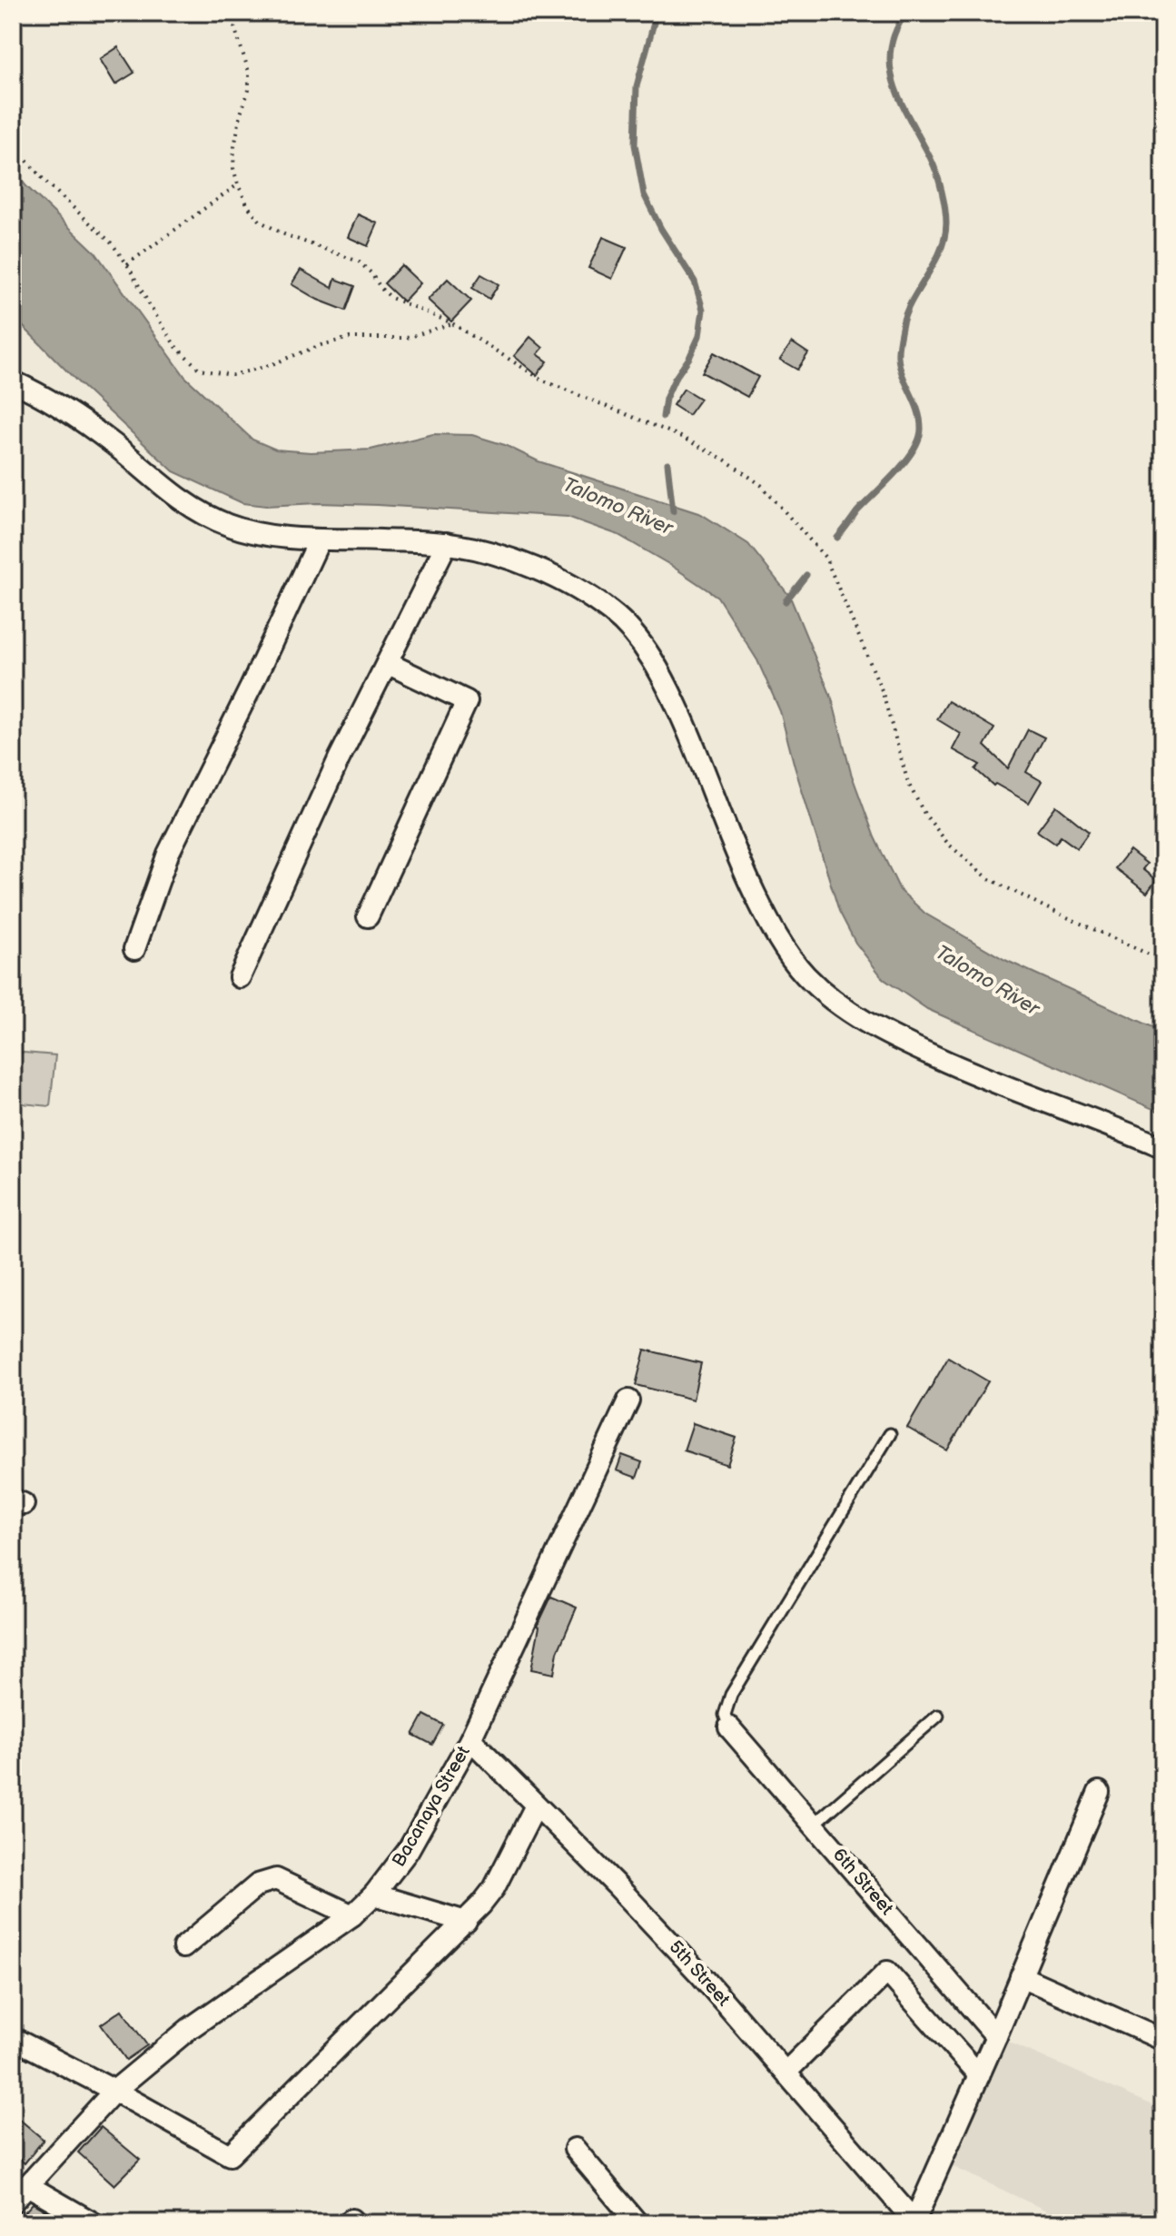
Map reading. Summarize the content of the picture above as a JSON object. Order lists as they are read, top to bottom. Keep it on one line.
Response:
{"streets":{"street":["Bacanaya Street","6th Street","5th Street"]},"crossings":[["Bacanaya Street","5th Street"]],"water":["Talomo River"]}
